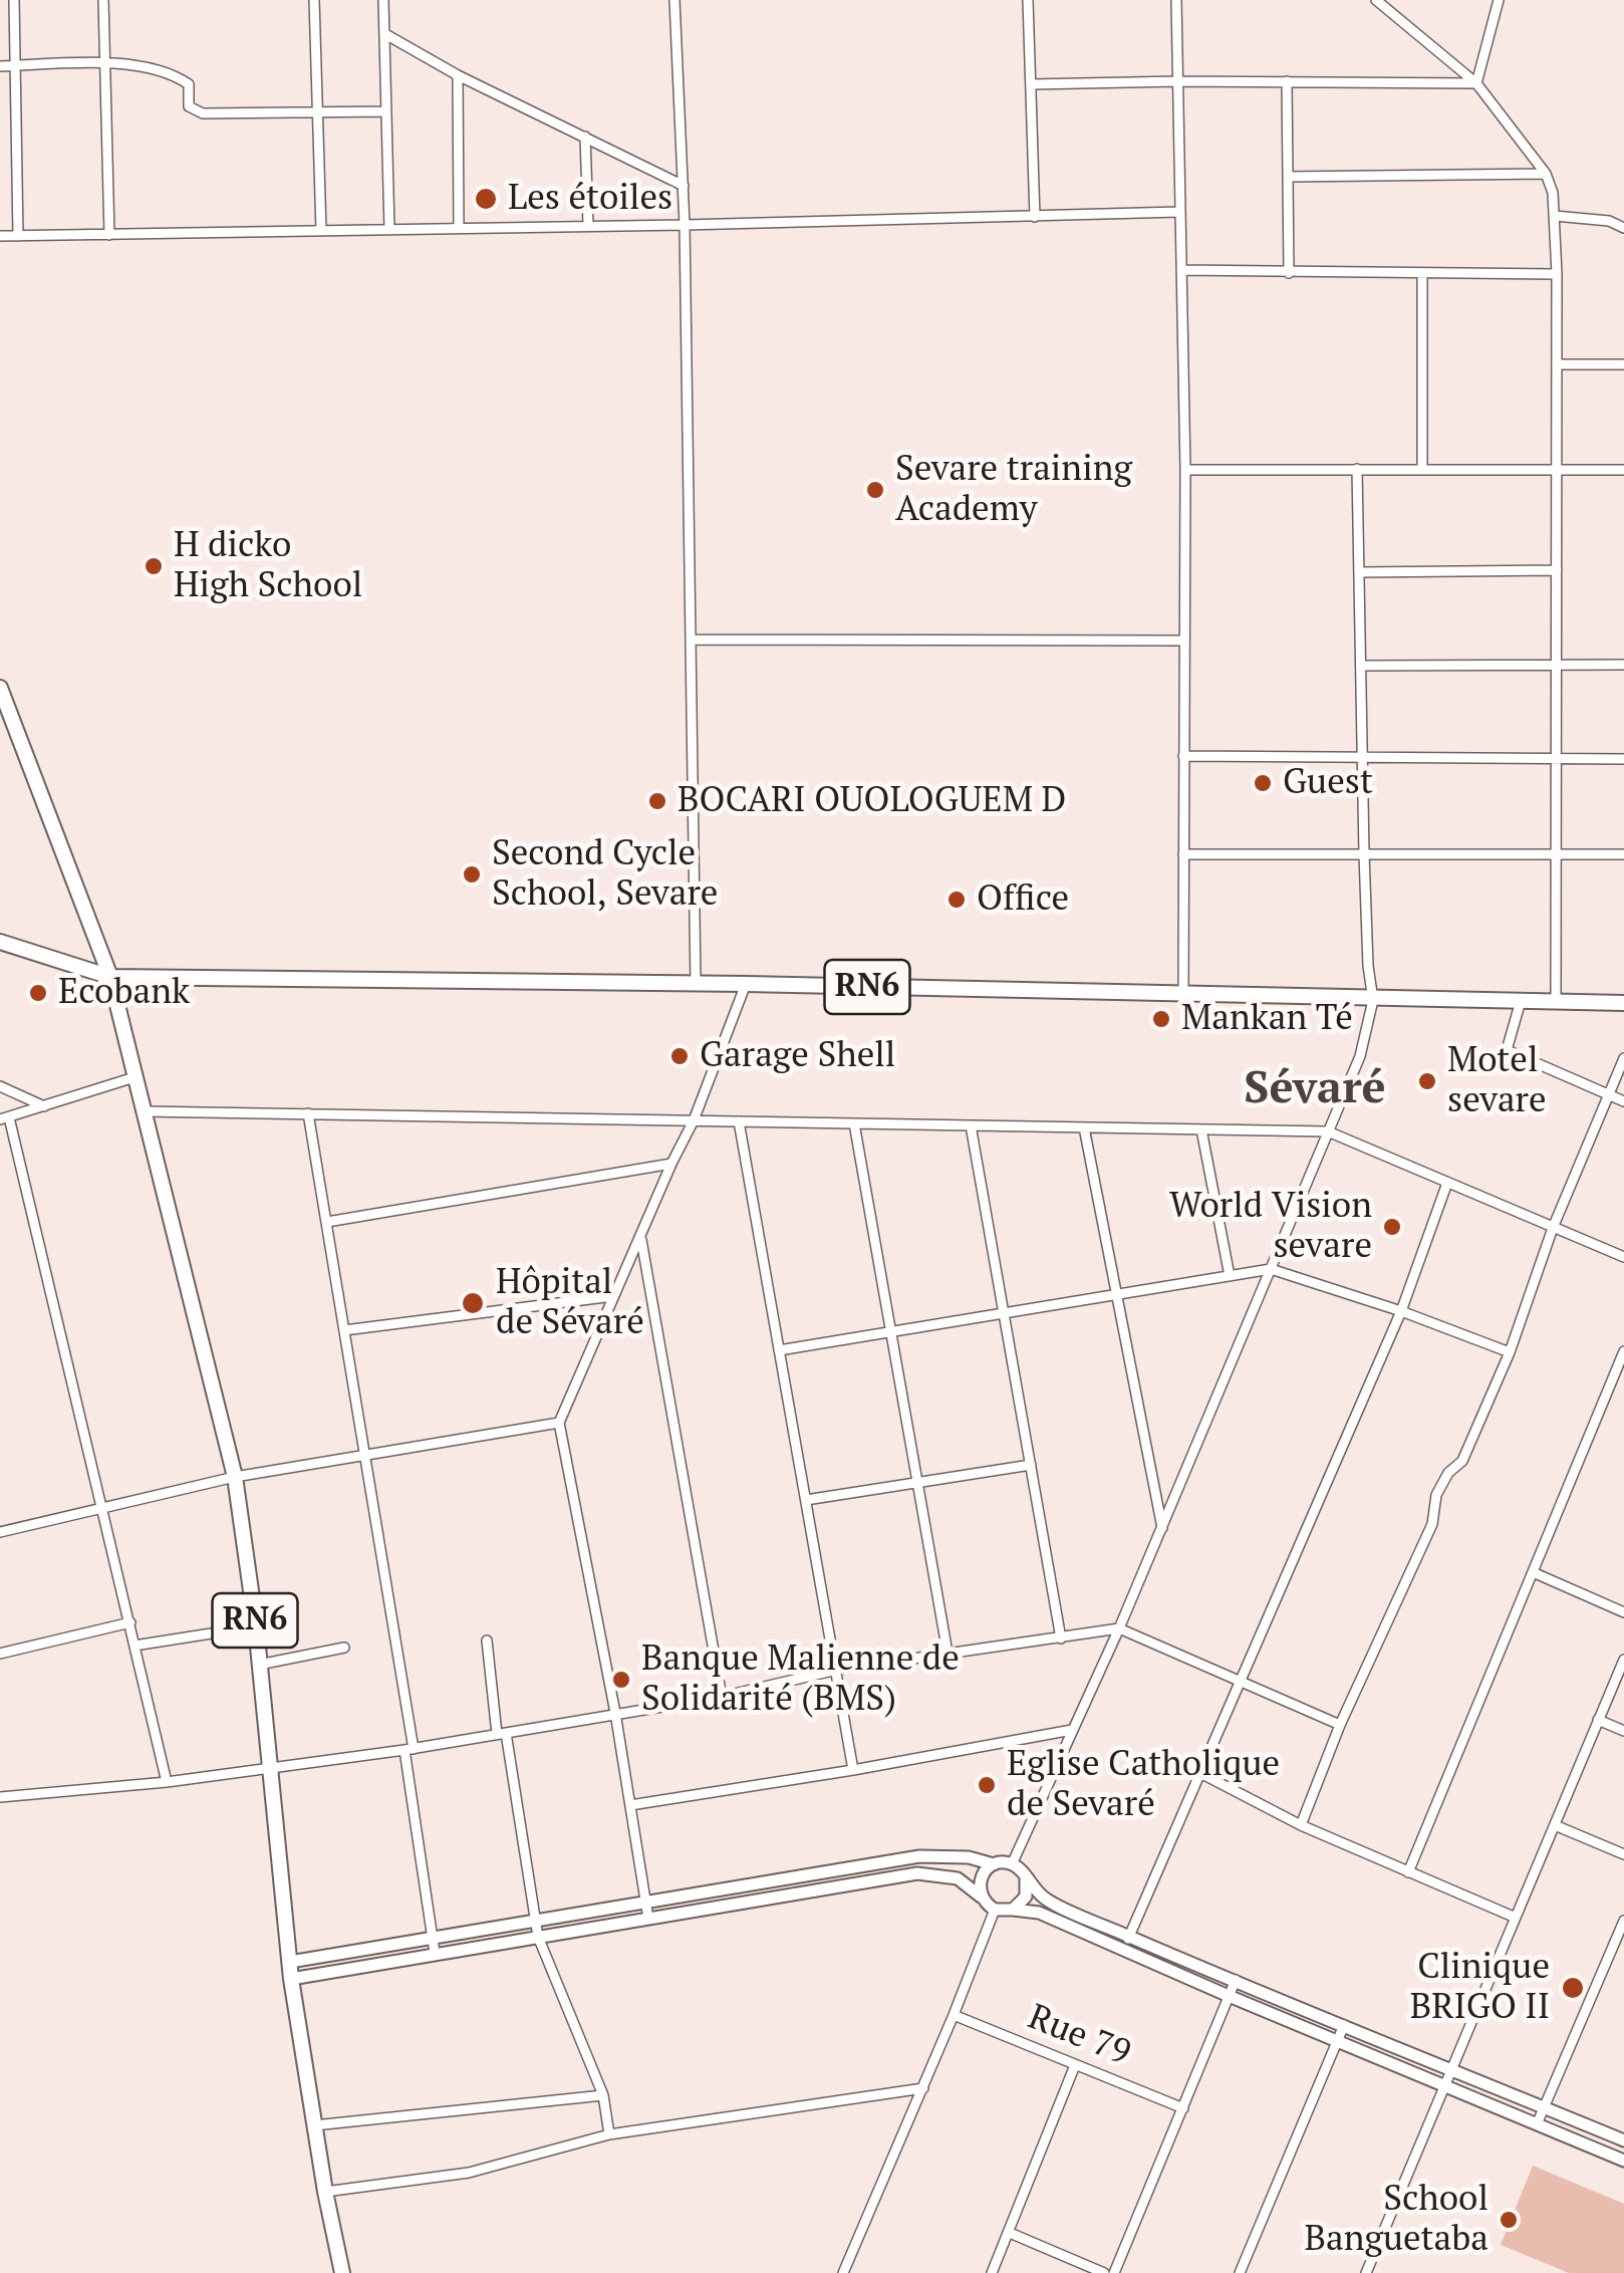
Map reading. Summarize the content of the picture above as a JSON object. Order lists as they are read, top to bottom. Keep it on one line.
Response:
{"streets":{"main road":["RN6"],"street":["Rue 79"]},"districts":["Sévaré"],"places":["Les étoiles","Sevare training Academy","H dicko High School","Guest","BOCARI OUOLOGUEM D","Second Cycle School, Sevare","Office","Ecobank","Mankan Té","Garage Shell","Motel sevare","World Vision sevare","Hôpital de Sévaré","Banque Malienne de Solidarité (BMS)","Eglise Catholique de Sevaré","Clinique BRIGO II","School Banguetaba"]}
